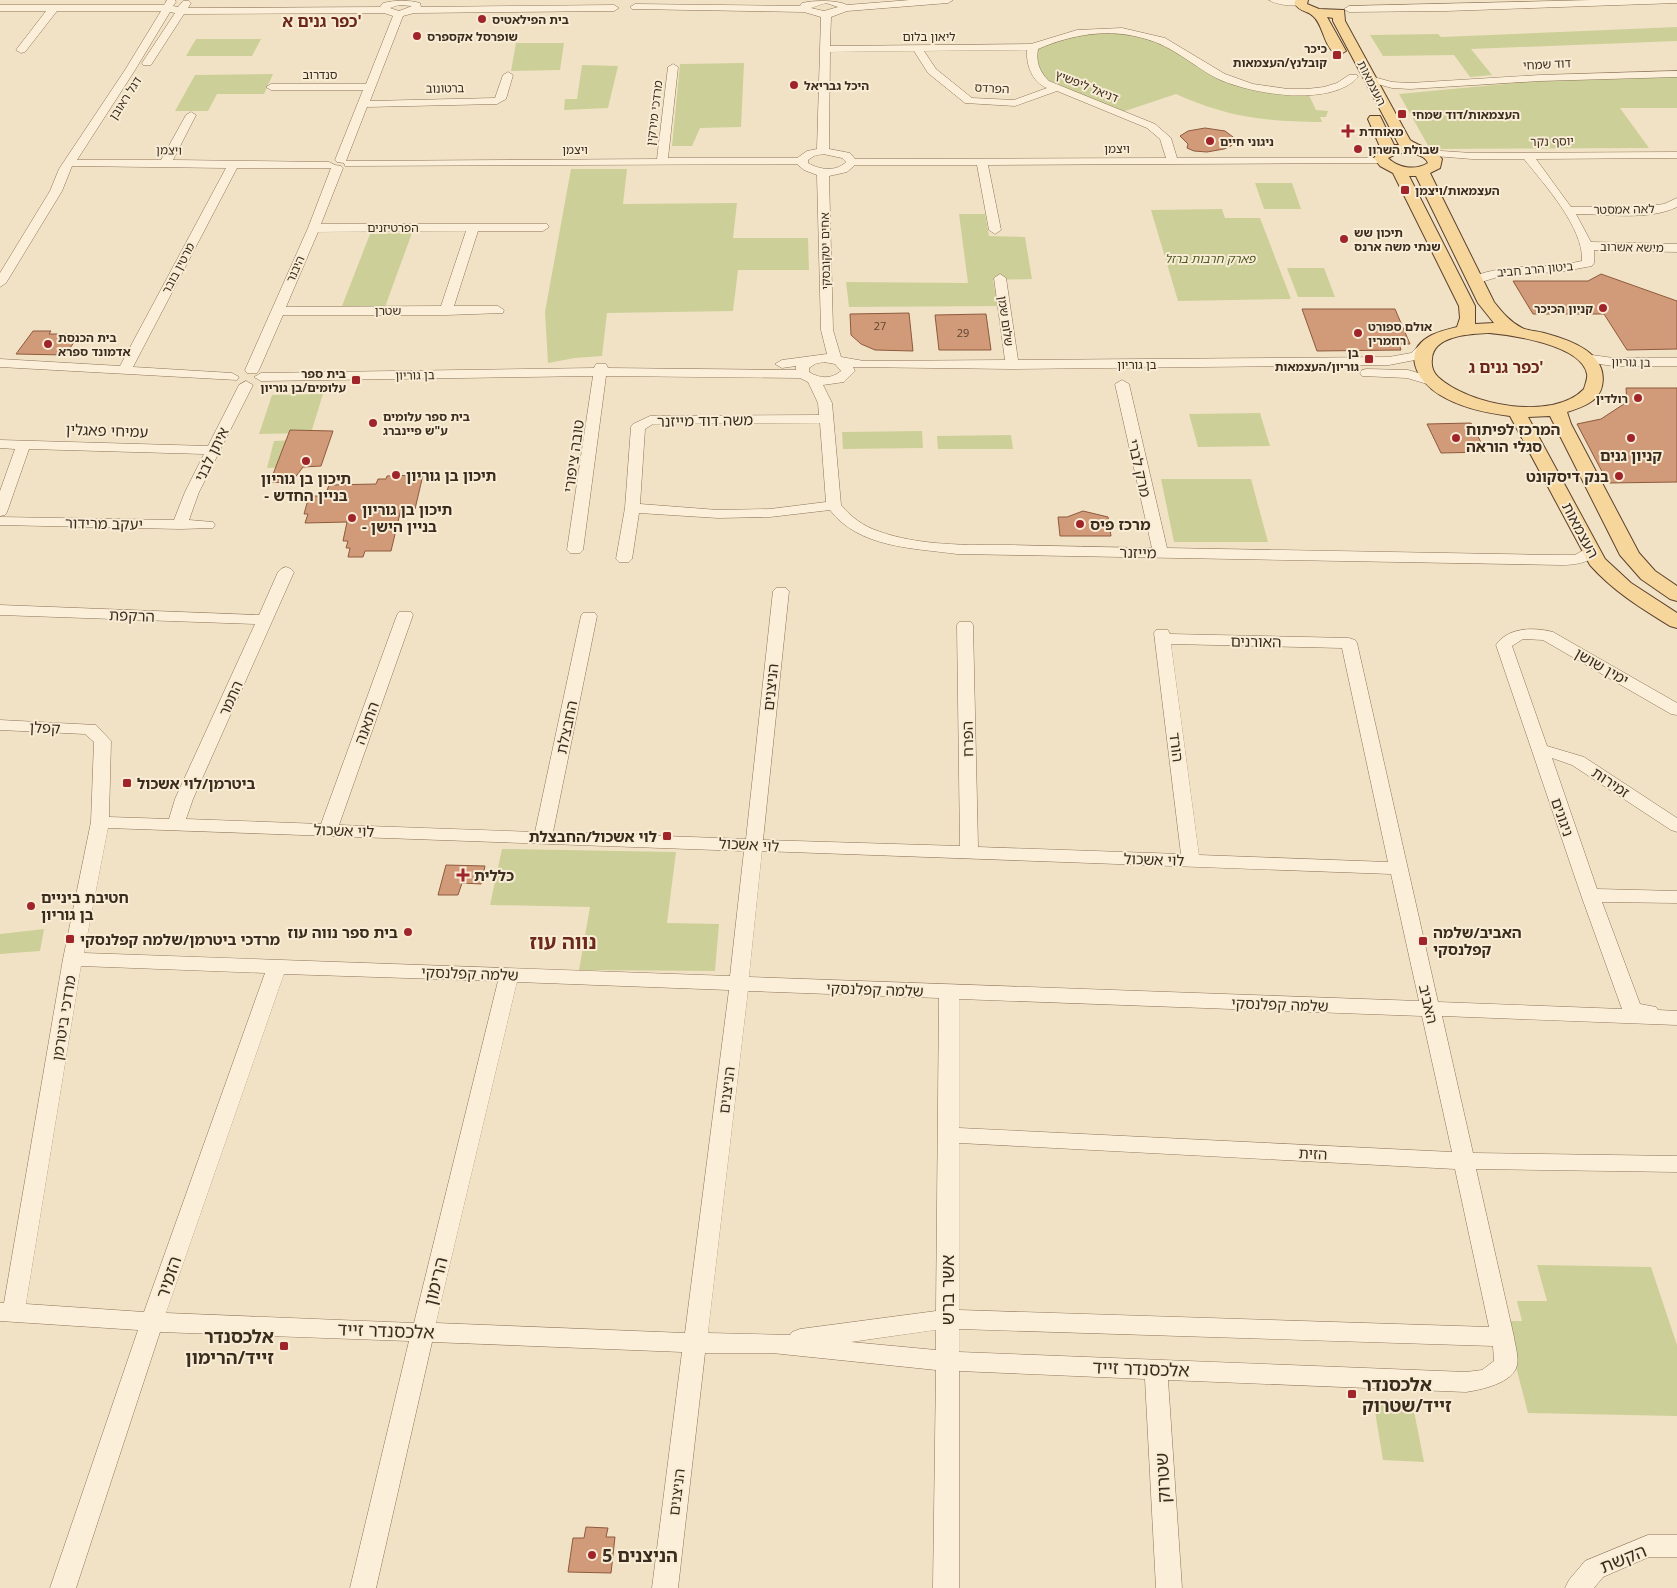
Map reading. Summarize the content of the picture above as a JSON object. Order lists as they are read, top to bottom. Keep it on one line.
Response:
{"streets":{"main road":["העצמאות"],"street":["ליאון בלום","דוד שמחי","סנדרוב","דניאל ליפשיץ","ברטונוב","הפרדס","דגל ראובן","מרדכי מירקין","יוסף נקר","ויצמן","לאה אמסטר","הפרטיזנים","מישא אשרוב","אחים יטקובסקי","מרטין בובר","היבנר","ביטון הרב חביב","שטרן","שלום שמן","בן גוריון","משה דוד מייזנר","עמיחי פאגלין","איתן לבני","טובה ציפורי","מרק לברי","יעקב מרידור","מייזנר","הרקפת","האורנים","ימין שושן","הניצנים","התמר","התאנה","קפלן","החבצלת","הפרח","הורד","זמירות","ניגונים","לוי אשכול","שלמה קפלנסקי","האביב","מרדכי ביטרמן","הזית","הזמיר","הרימון","אשר ברש","אלכסנדר זייד","שטרוק","הקשת"]},"crossings":[["ליאון בלום","דניאל ליפשיץ"],["ליאון בלום","הפרדס"],["דוד שמחי","העצמאות"],["סנדרוב","היבנר"],["העצמאות","יוסף נקר"],["העצמאות","ויצמן"],["העצמאות","מייזנר"],["דניאל ליפשיץ","הפרדס"],["דניאל ליפשיץ","ויצמן"],["ברטונוב","היבנר"],["דגל ראובן","ויצמן"],["מרדכי מירקין","ויצמן"],["יוסף נקר","ביטון הרב חביב"],["ויצמן","מרטין בובר"],["ויצמן","היבנר"],["לאה אמסטר","ביטון הרב חביב"],["הפרטיזנים","היבנר"],["מישא אשרוב","ביטון הרב חביב"],["אחים יטקובסקי","בן גוריון"],["מרטין בובר","בן גוריון"],["היבנר","שטרן"],["היבנר","בן גוריון"],["שלום שמן","בן גוריון"],["בן גוריון","איתן לבני"],["בן גוריון","טובה ציפורי"],["עמיחי פאגלין","איתן לבני"],["איתן לבני","יעקב מרידור"],["מרק לברי","מייזנר"],["הרקפת","התמר"],["האורנים","הורד"],["האורנים","האביב"],["ימין שושן","ניגונים"],["הניצנים","לוי אשכול"],["הניצנים","שלמה קפלנסקי"],["הניצנים","אלכסנדר זייד"],["התמר","לוי אשכול"],["התאנה","לוי אשכול"],["קפלן","מרדכי ביטרמן"],["החבצלת","לוי אשכול"],["הפרח","לוי אשכול"],["הורד","לוי אשכול"],["זמירות","ניגונים"],["לוי אשכול","האביב"],["לוי אשכול","מרדכי ביטרמן"],["שלמה קפלנסקי","האביב"],["שלמה קפלנסקי","מרדכי ביטרמן"],["שלמה קפלנסקי","הזמיר"],["שלמה קפלנסקי","הרימון"],["שלמה קפלנסקי","אשר ברש"],["האביב","הזית"],["האביב","אלכסנדר זייד"],["מרדכי ביטרמן","אלכסנדר זייד"],["הזית","אשר ברש"],["הזמיר","אלכסנדר זייד"],["הרימון","אלכסנדר זייד"],["אשר ברש","אלכסנדר זייד"],["אלכסנדר זייד","שטרוק"]],"districts":["כפר גנים א'","כפר גנים ג'","נווה עוז"],"parks":["פארק חרבות ברזל"],"places":{"other":["בית הפילאטיס","שופרסל אקספרס","היכל גבריאל","ניגוני חיים","שבולת השרון","תיכון שש שנתי משה ארנס","קניון הכיכר","אולם ספורט רוזמרין","בית הכנסת אדמונד ספרא","רולדין","בית ספר עלומים ע\"ש פיינברג","המרכז לפיתוח סגלי הוראה","קניון גנים","תיכון בן גוריון - בניין החדש","תיכון בן גוריון","בנק דיסקונט","תיכון בן גוריון - בניין הישן","מרכז פיס","חטיבת ביניים בן גוריון","בית ספר נווה עוז","הניצנים 5"],"transit":["כיכר קובלנץ/העצמאות","העצמאות/דוד שמחי","העצמאות/ויצמן","בן גוריון/העצמאות","בית ספר עלומים/בן גוריון","ביטרמן/לוי אשכול","לוי אשכול/החבצלת","מרדכי ביטרמן/שלמה קפלנסקי","האביב/שלמה קפלנסקי","אלכסנדר זייד/הרימון","אלכסנדר זייד/שטרוק"],"health":["מאוחדת","כללית"]},"house_numbers":["27","29"]}
